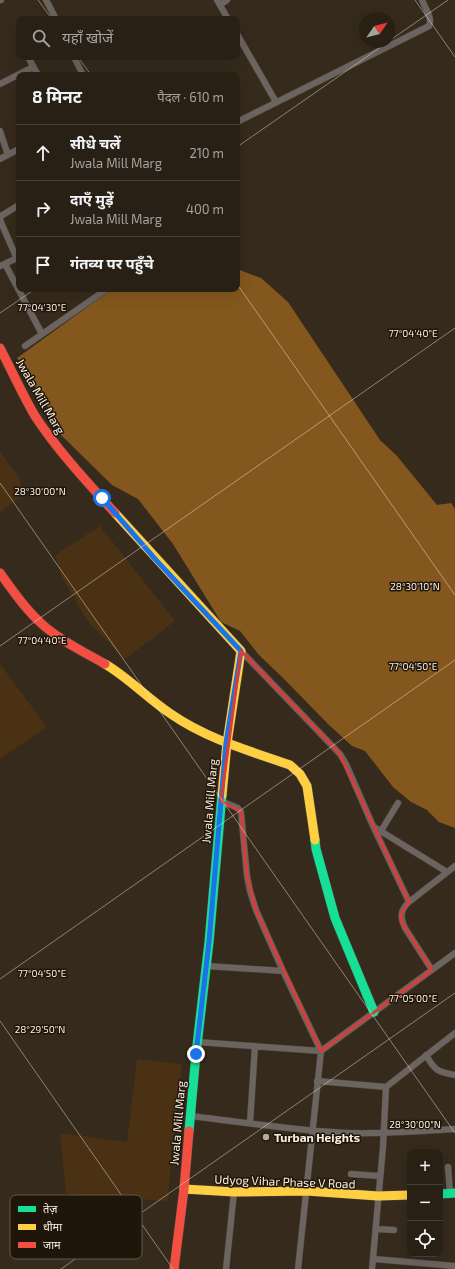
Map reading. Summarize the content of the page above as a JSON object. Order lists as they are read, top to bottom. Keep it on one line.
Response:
{"streets":{"street":["Jwala Mill Marg","Udyog Vihar Phase V Road"]},"crossings":[["Jwala Mill Marg","Udyog Vihar Phase V Road"]],"places":["Turban Heights"],"legend":["तेज़","धीमा","जाम"],"north":"top right","page":{"search":"यहाँ खोजें","heading":["8 मिनट","पैदल · 610 m"],"list":[["सीधे चलें","Jwala Mill Marg","210 m"],["दाएँ मुड़ें","Jwala Mill Marg","400 m"],"गंतव्य पर पहुँचे"],"map_buttons":["+","−"]},"coordinates":["77°04'30\"E","77°04'40\"E","28°30'00\"N","28°30'10\"N","77°04'50\"E","77°05'00\"E","28°29'50\"N"]}
